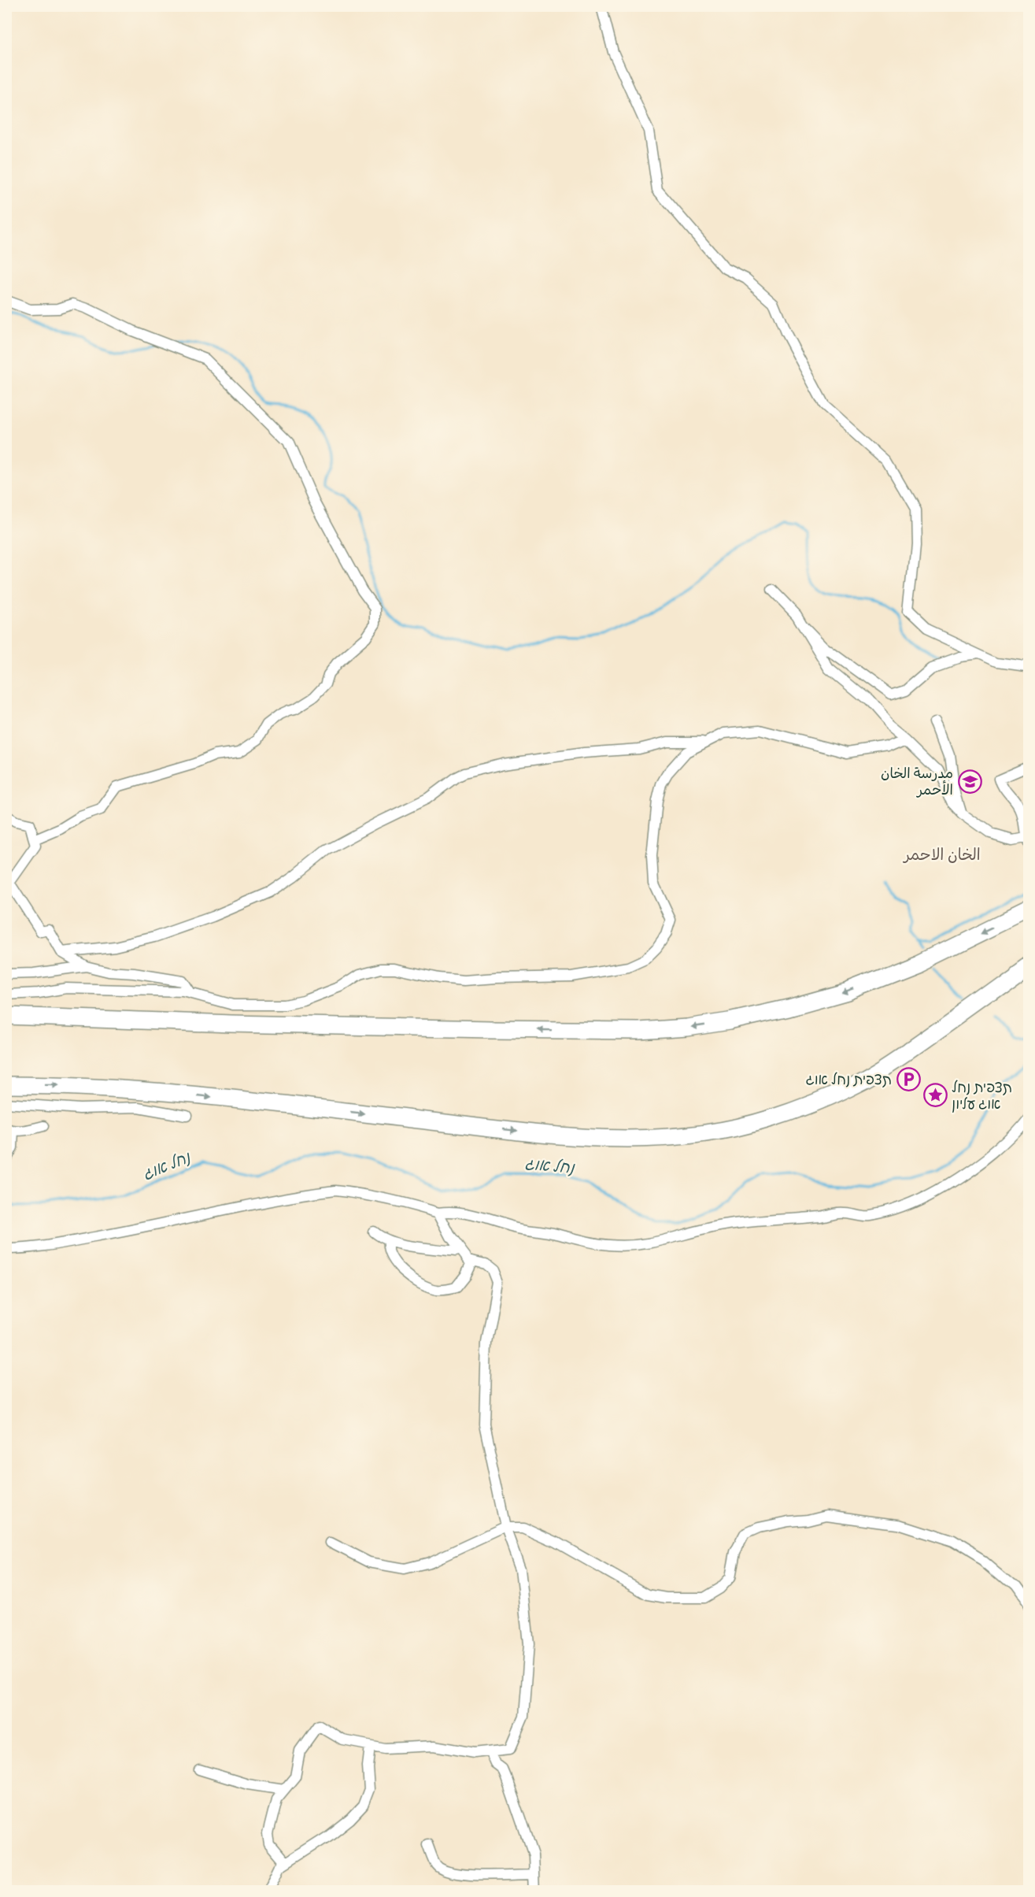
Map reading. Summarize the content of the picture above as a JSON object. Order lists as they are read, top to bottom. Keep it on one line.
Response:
{"districts":["الخان الاحمر"],"water":["נחל אוג"],"places":{"school or university":["مدرسة الخان الأحمر"],"parking":["תצפית נחל אוג"],"place":["תצפית נחל אוג עליון"]}}
